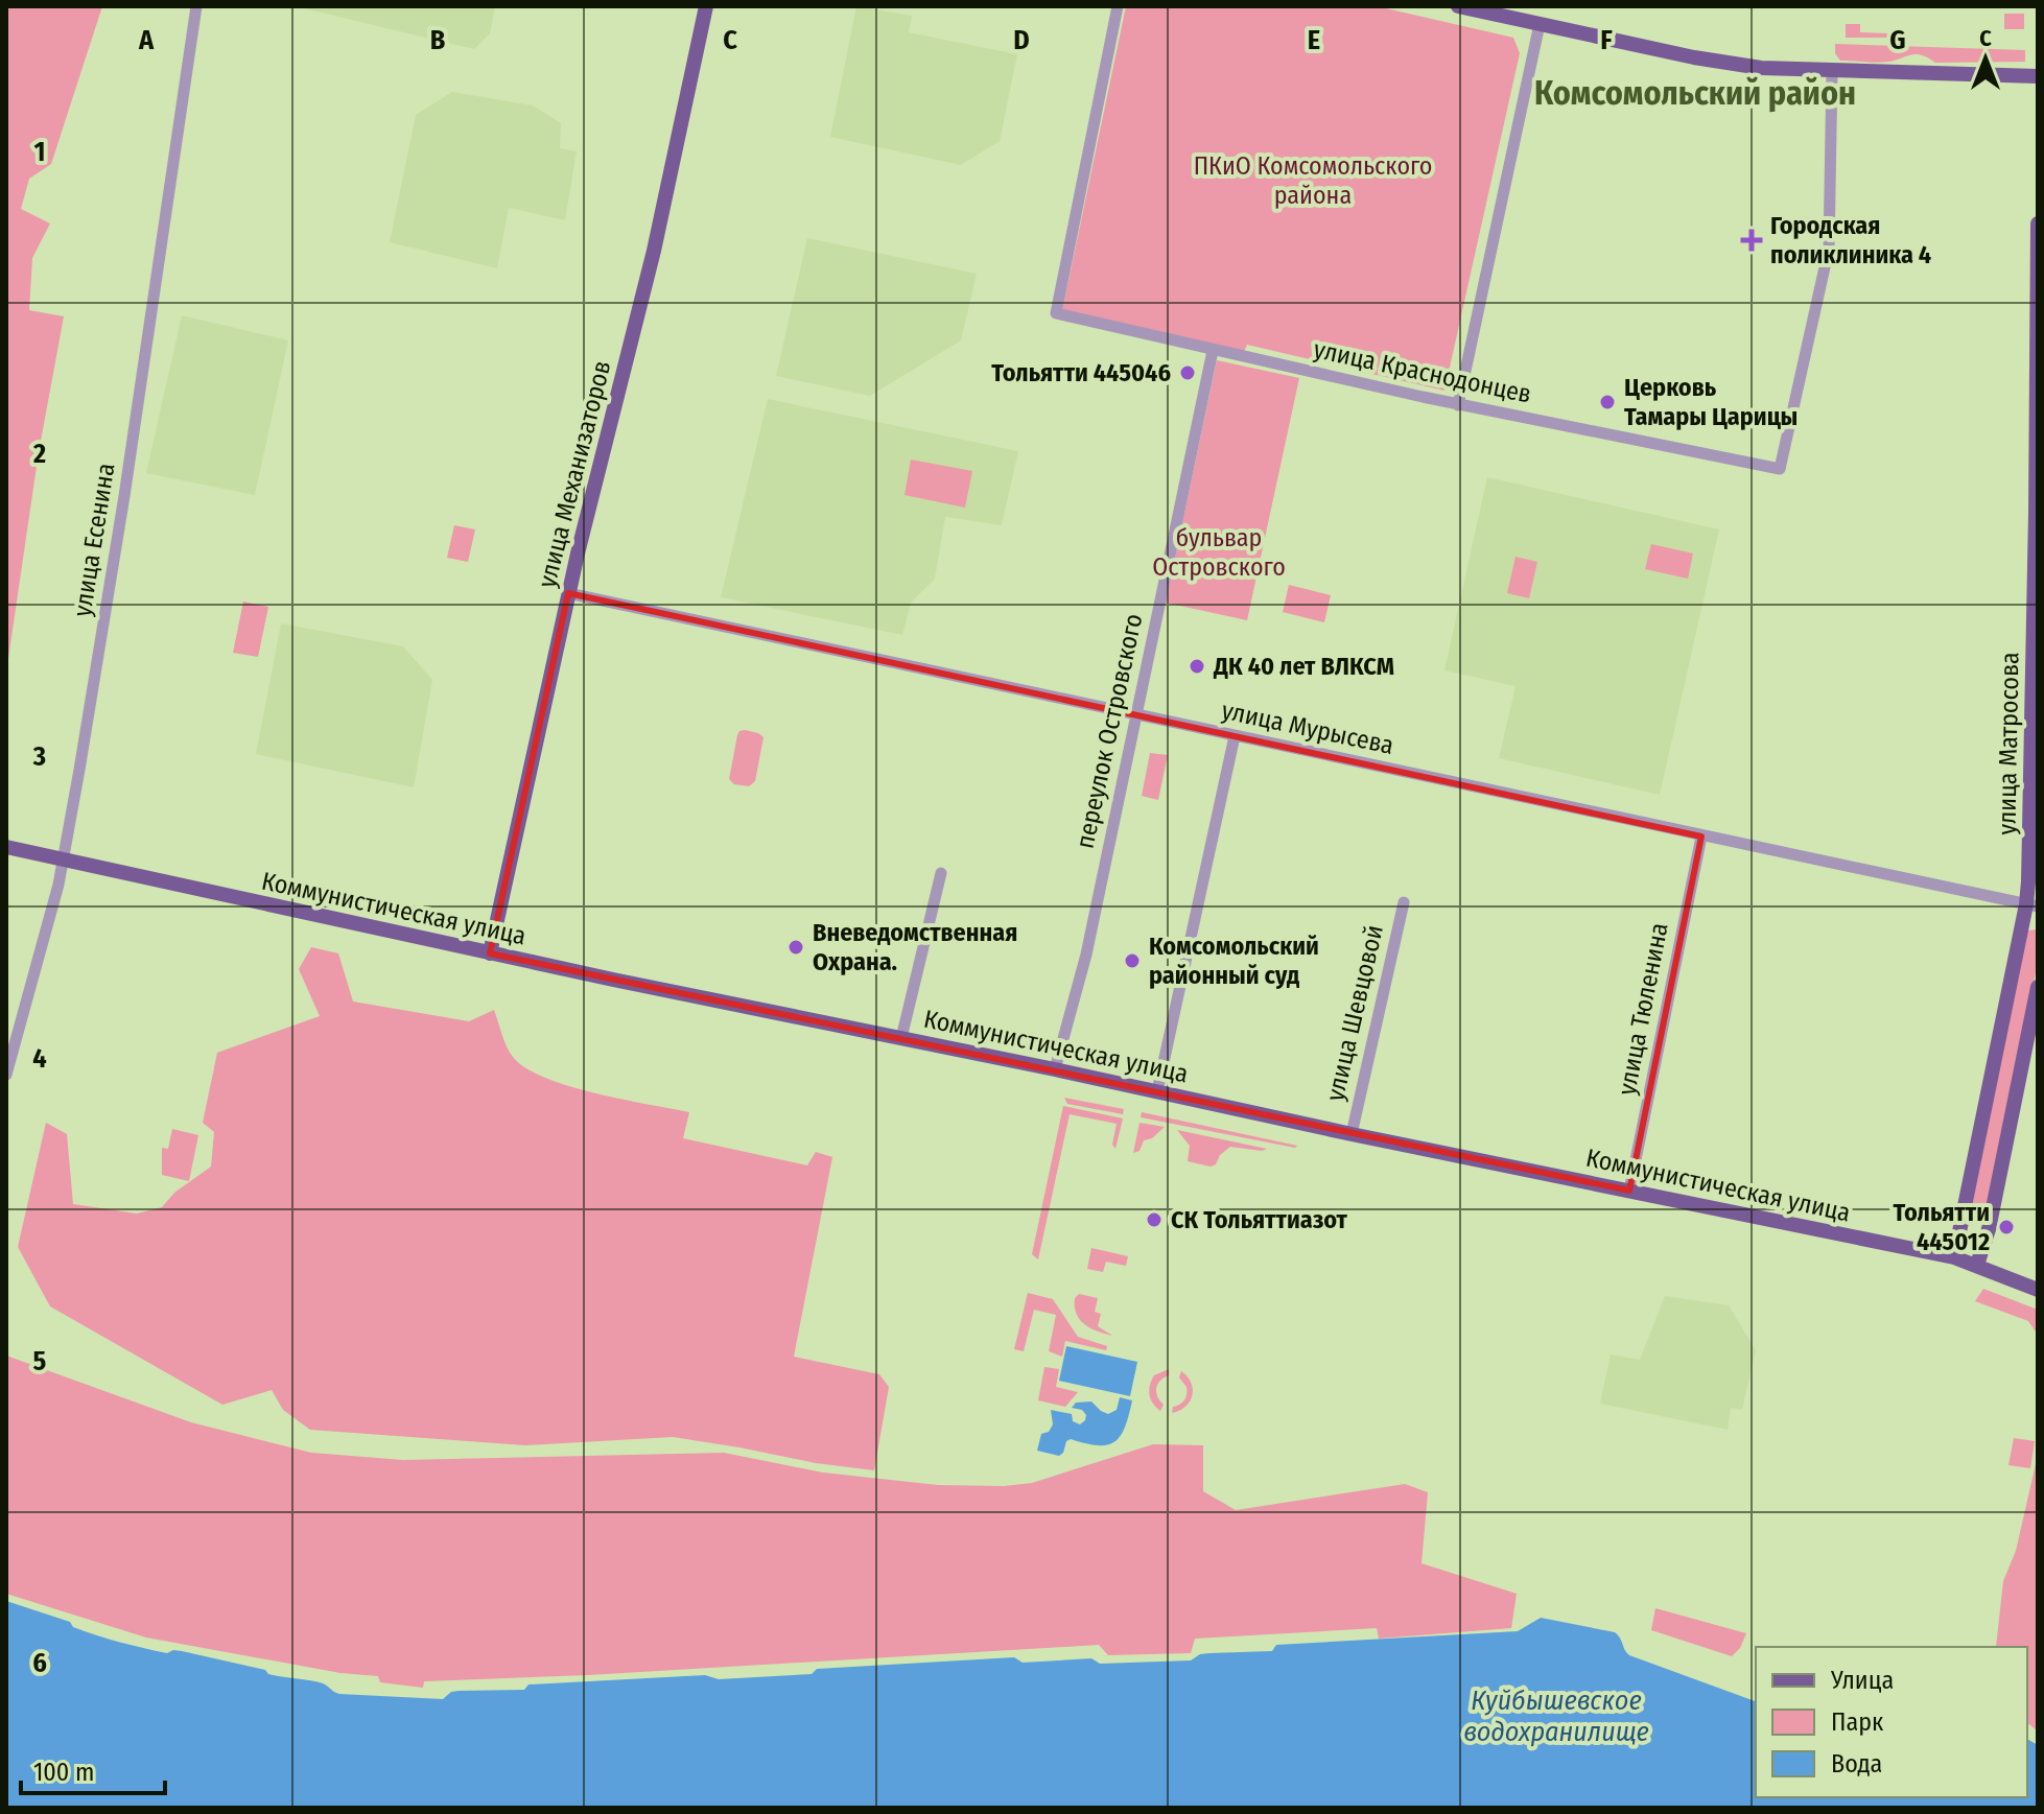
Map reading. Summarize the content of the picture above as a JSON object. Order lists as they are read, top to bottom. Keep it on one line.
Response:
{"streets":{"main road":["улица Механизаторов","улица Матросова","Коммунистическая улица"],"street":["улица Краснодонцев","улица Есенина","улица Мурысева","переулок Островского","улица Тюленина","улица Шевцовой"]},"crossings":[["улица Краснодонцев","переулок Островского"],["улица Механизаторов","улица Мурысева"],["улица Механизаторов","Коммунистическая улица"],["улица Есенина","Коммунистическая улица"],["улица Мурысева","переулок Островского"],["улица Мурысева","улица Матросова"],["улица Мурысева","улица Тюленина"],["переулок Островского","Коммунистическая улица"],["улица Матросова","Коммунистическая улица"],["Коммунистическая улица","улица Тюленина"],["Коммунистическая улица","улица Шевцовой"]],"districts":["Комсомольский район"],"water":["Куйбышевское водохранилище"],"parks":["ПКиО Комсомольского района","бульвар Островского"],"places":{"health":["Городская поликлиника 4"],"other":["Тольятти 445046","Церковь Тамары Царицы","ДК 40 лет ВЛКСМ","Вневедомственная Охрана.","Комсомольский районный суд","СК Тольяттиазот","Тольятти 445012"]},"legend":["Улица","Парк","Вода"],"scale_bar":"100 m","north":"top","grid":{"columns":["A","B","C","D","E","F","G"],"rows":["1","2","3","4","5","6"]}}
